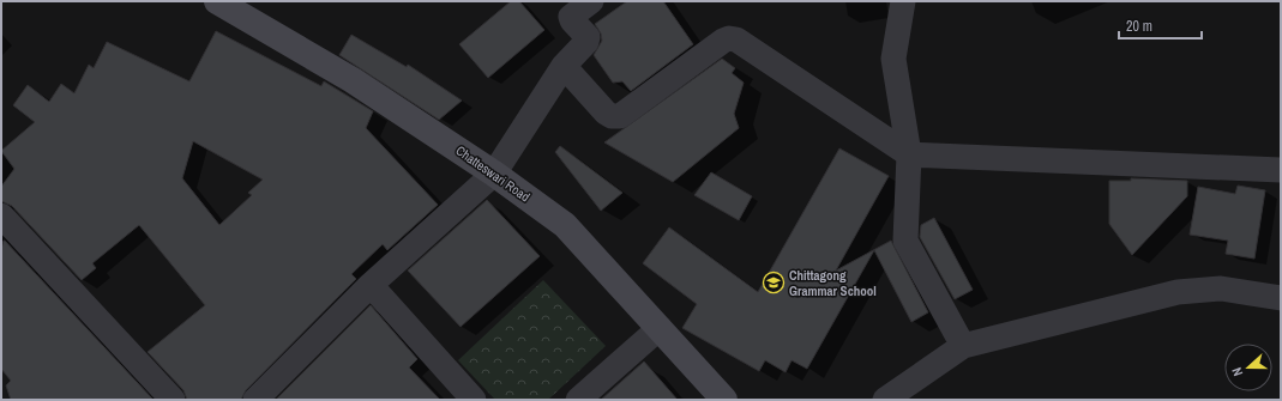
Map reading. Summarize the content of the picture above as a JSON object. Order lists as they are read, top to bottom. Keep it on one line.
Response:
{"streets":{"main road":["Chatteswari Road"]},"places":{"school or university":["Chittagong Grammar School"]},"scale_bar":"20 m","north":"left"}
